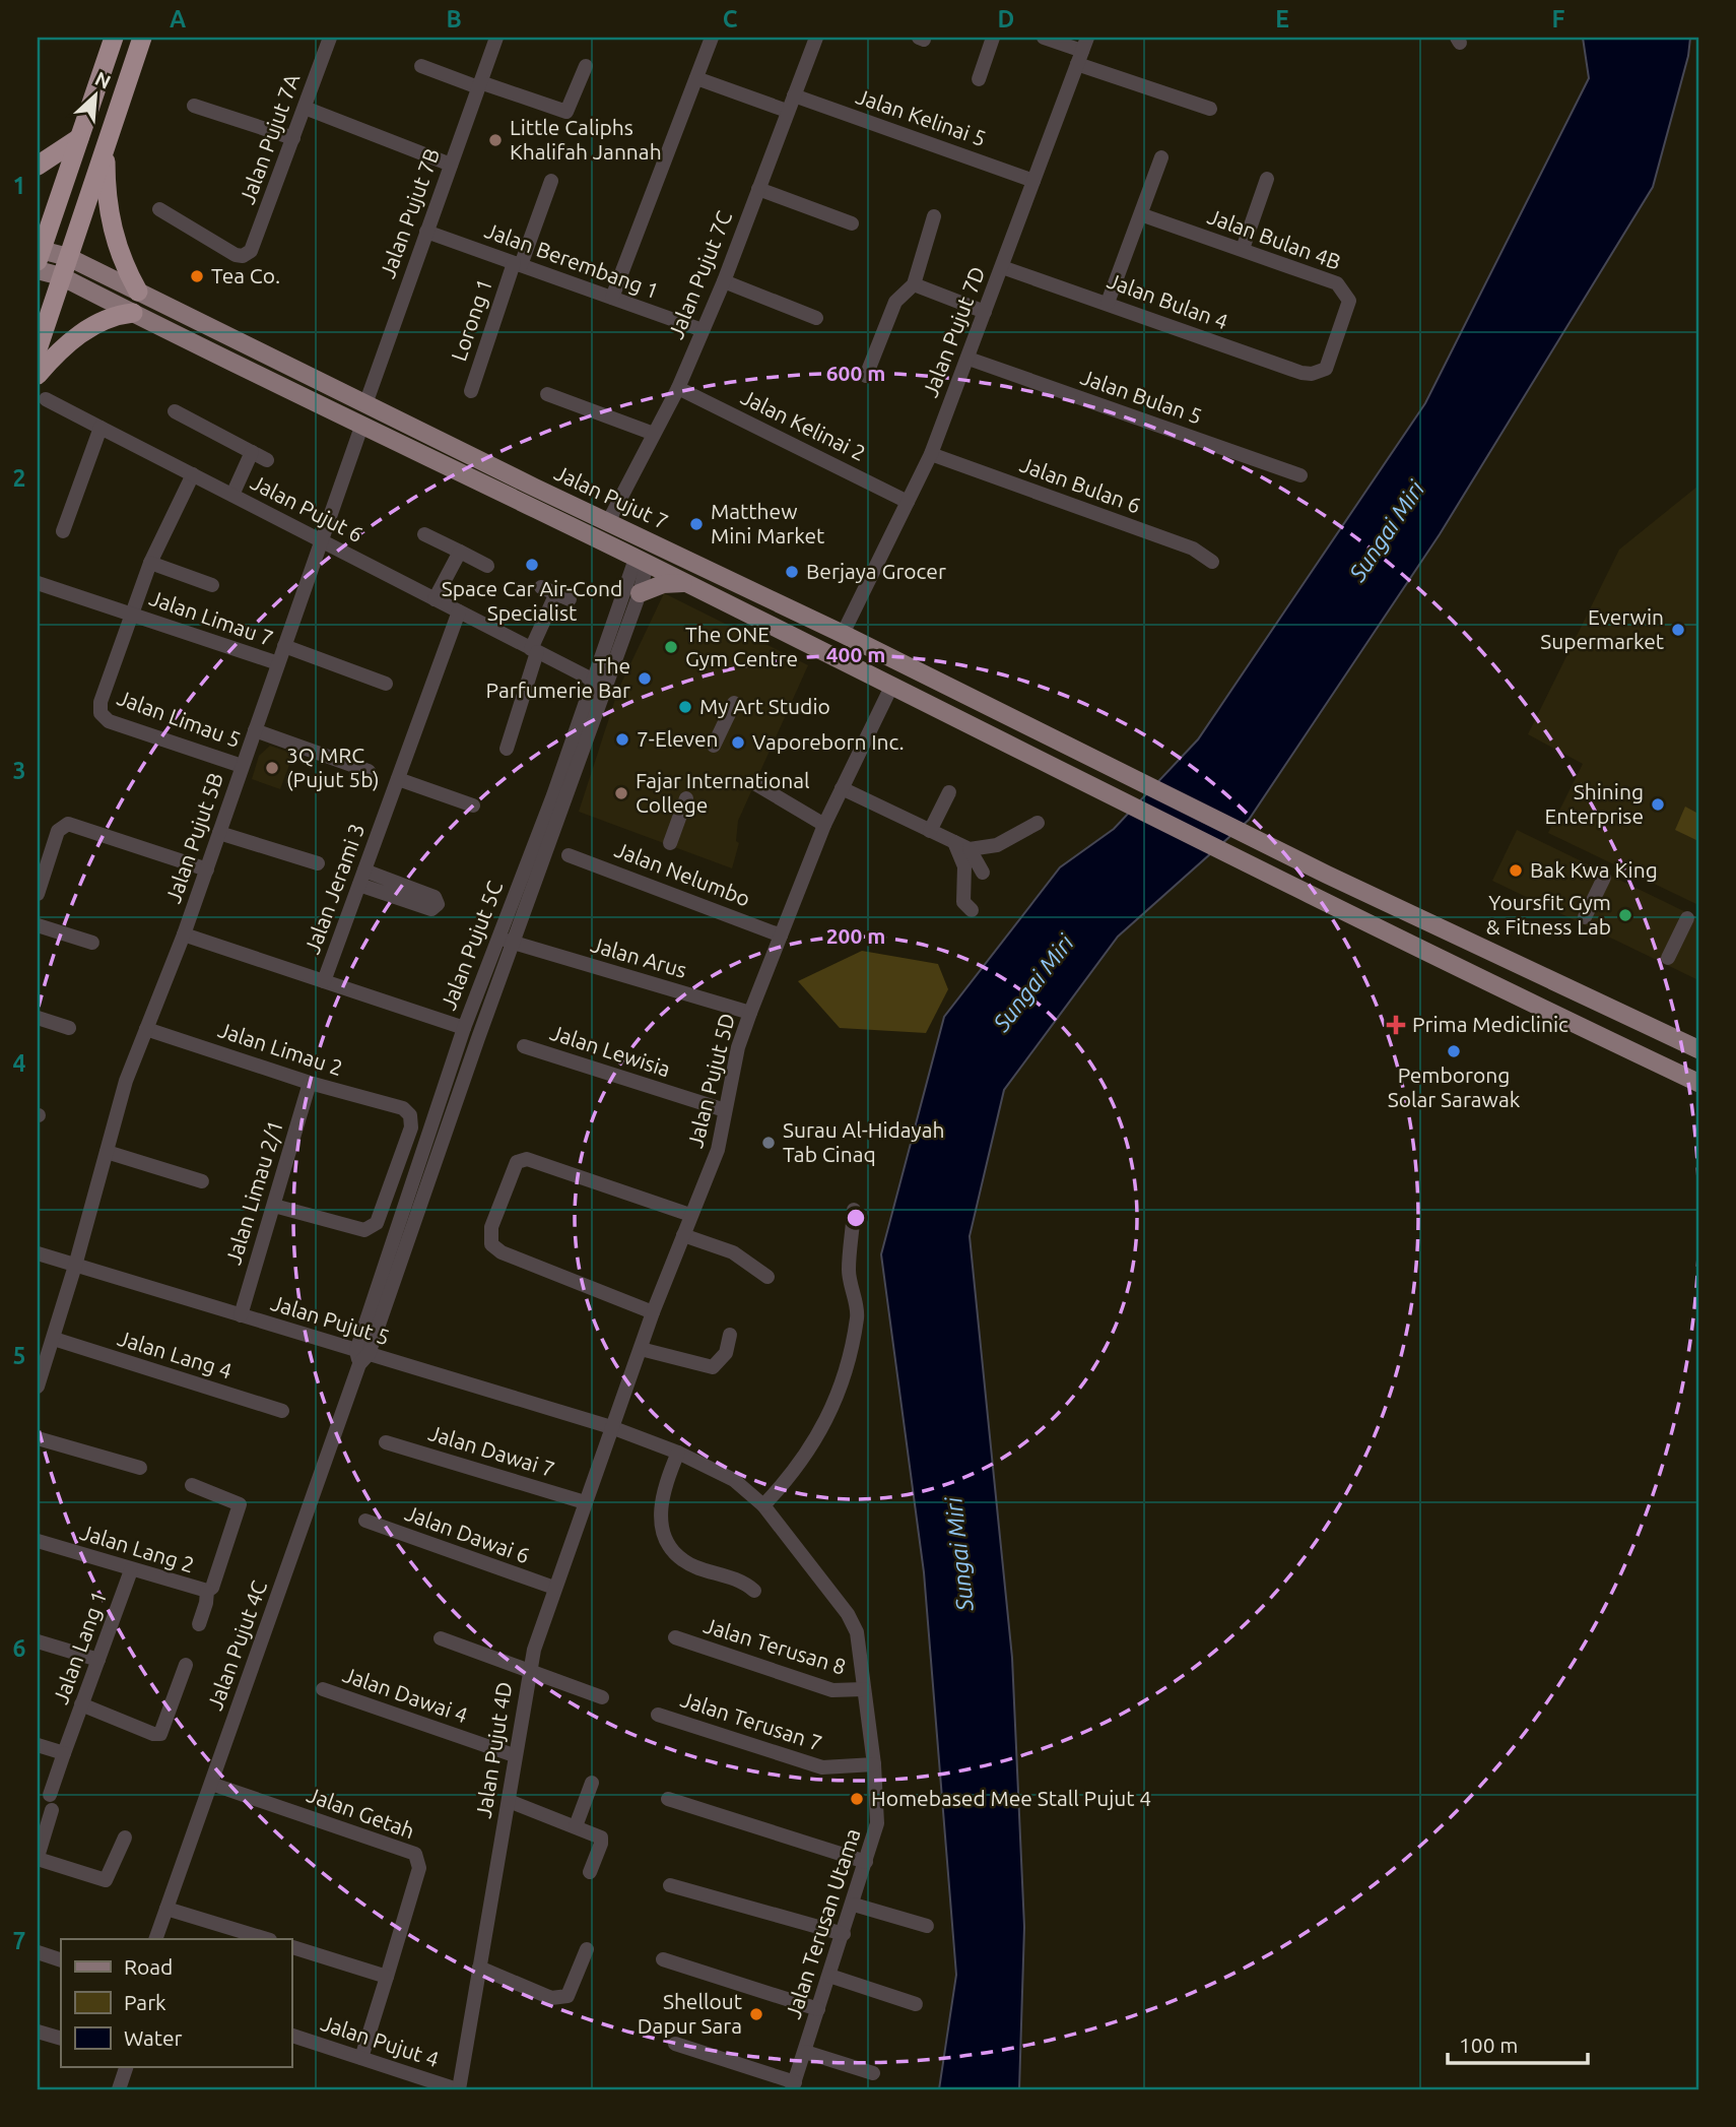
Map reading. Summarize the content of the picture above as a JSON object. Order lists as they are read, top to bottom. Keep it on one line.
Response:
{"streets":{"main road":["Jalan Pujut 7"],"street":["Jalan Kelinai 5","Jalan Pujut 7A","Jalan Pujut 7B","Jalan Bulan 4B","Jalan Berembang 1","Jalan Pujut 7C","Jalan Bulan 4","Lorong 1","Jalan Pujut 7D","Jalan Bulan 5","Jalan Kelinai 2","Jalan Bulan 6","Jalan Pujut 6","Jalan Limau 7","Jalan Limau 5","Jalan Pujut 5B","Jalan Nelumbo","Jalan Jerami 3","Jalan Pujut 5C","Jalan Arus","Jalan Limau 2","Jalan Lewisia","Jalan Pujut 5D","Jalan Limau 2/1","Jalan Pujut 5","Jalan Lang 4","Jalan Dawai 7","Jalan Dawai 6","Jalan Lang 2","Jalan Pujut 4C","Jalan Terusan 8","Jalan Lang 1","Jalan Dawai 4","Jalan Terusan 7","Jalan Pujut 4D","Jalan Getah","Jalan Terusan Utama","Jalan Pujut 4"]},"crossings":[["Jalan Kelinai 5","Jalan Pujut 7C"],["Jalan Kelinai 5","Jalan Pujut 7D"],["Jalan Pujut 7B","Jalan Berembang 1"],["Jalan Pujut 7B","Jalan Pujut 7"],["Jalan Bulan 4B","Jalan Bulan 4"],["Jalan Berembang 1","Jalan Pujut 7C"],["Jalan Berembang 1","Lorong 1"],["Jalan Pujut 7C","Jalan Kelinai 2"],["Jalan Pujut 7C","Jalan Pujut 7"],["Jalan Bulan 4","Jalan Pujut 7D"],["Jalan Pujut 7D","Jalan Bulan 5"],["Jalan Pujut 7D","Jalan Kelinai 2"],["Jalan Pujut 7D","Jalan Bulan 6"],["Jalan Pujut 7D","Jalan Pujut 7"],["Jalan Pujut 7","Jalan Pujut 5B"],["Jalan Pujut 7","Jalan Pujut 5C"],["Jalan Pujut 7","Jalan Pujut 5D"],["Jalan Pujut 6","Jalan Limau 5"],["Jalan Pujut 6","Jalan Pujut 5B"],["Jalan Pujut 6","Jalan Jerami 3"],["Jalan Pujut 6","Jalan Pujut 5C"],["Jalan Limau 7","Jalan Limau 5"],["Jalan Limau 7","Jalan Pujut 5B"],["Jalan Limau 5","Jalan Pujut 5B"],["Jalan Pujut 5B","Jalan Limau 2"],["Jalan Pujut 5B","Jalan Pujut 5"],["Jalan Pujut 5B","Jalan Lang 4"],["Jalan Nelumbo","Jalan Pujut 5D"],["Jalan Pujut 5C","Jalan Arus"],["Jalan Pujut 5C","Jalan Pujut 5"],["Jalan Pujut 5C","Jalan Pujut 4C"],["Jalan Arus","Jalan Pujut 5D"],["Jalan Limau 2","Jalan Limau 2/1"],["Jalan Lewisia","Jalan Pujut 5D"],["Jalan Pujut 5D","Jalan Pujut 5"],["Jalan Pujut 5D","Jalan Pujut 4D"],["Jalan Pujut 5D","Jalan Terusan Utama"],["Jalan Limau 2/1","Jalan Pujut 5"],["Jalan Pujut 5","Jalan Pujut 4C"],["Jalan Pujut 5","Jalan Pujut 4D"],["Jalan Pujut 5","Jalan Terusan Utama"],["Jalan Dawai 7","Jalan Pujut 4D"],["Jalan Dawai 6","Jalan Pujut 4D"],["Jalan Lang 2","Jalan Lang 1"],["Jalan Pujut 4C","Jalan Getah"],["Jalan Terusan 8","Jalan Terusan Utama"],["Jalan Dawai 4","Jalan Pujut 4D"],["Jalan Terusan 7","Jalan Terusan Utama"],["Jalan Pujut 4D","Jalan Terusan Utama"],["Jalan Pujut 4D","Jalan Pujut 4"]],"water":["Sungai Miri"],"places":{"other":["Little Caliphs Khalifah Jannah","Tea Co.","Matthew Mini Market","Space Car Air-Cond Specialist","Berjaya Grocer","Everwin Supermarket","The ONE Gym Centre","The Parfumerie Bar","My Art Studio","7-Eleven","Vaporeborn Inc.","3Q MRC (Pujut 5b)","Fajar International College","Shining Enterprise","Bak Kwa King","Yoursfit Gym & Fitness Lab","Pemborong Solar Sarawak","Surau Al-Hidayah Tab Cinaq","Homebased Mee Stall Pujut 4","Shellout Dapur Sara"],"health":["Prima Mediclinic"]},"legend":["Road","Park","Water"],"scale_bar":"100 m","north":"top right","grid":{"columns":["A","B","C","D","E","F"],"rows":["1","2","3","4","5","6","7"]},"rings":["600 m","400 m","200 m"]}
